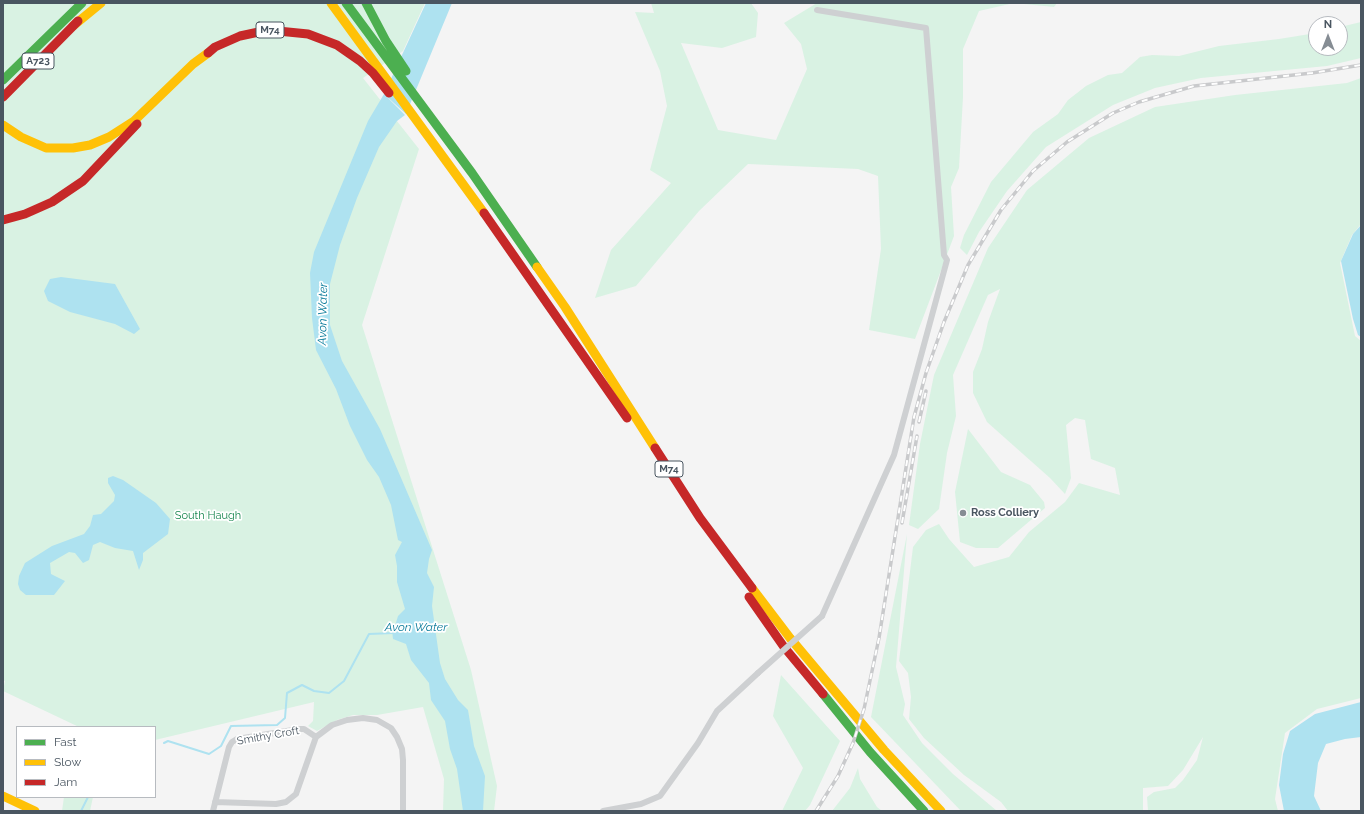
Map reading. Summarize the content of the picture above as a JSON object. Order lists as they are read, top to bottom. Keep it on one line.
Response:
{"streets":{"main road":["M74","A723"],"street":["Smithy Croft"]},"water":["Avon Water"],"parks":["South Haugh"],"places":["Ross Colliery"],"legend":["Fast","Slow","Jam"],"north":"top"}
